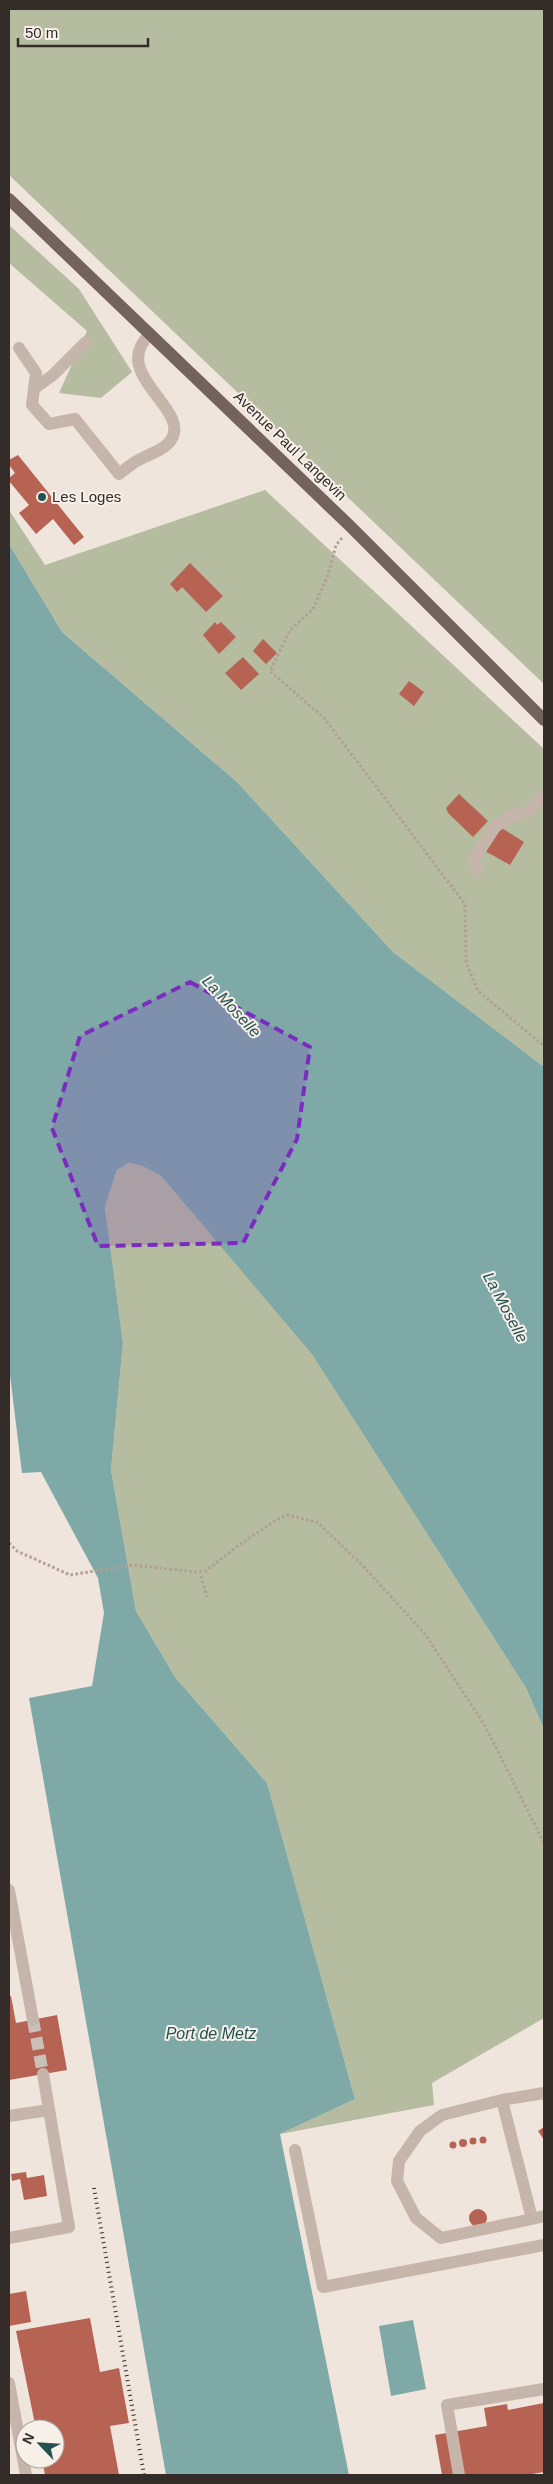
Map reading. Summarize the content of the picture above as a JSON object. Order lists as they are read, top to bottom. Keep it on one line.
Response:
{"streets":{"main road":["Avenue Paul Langevin"]},"water":["La Moselle","Port de Metz"],"places":["Les Loges"],"scale_bar":"50 m","north":"top left"}
